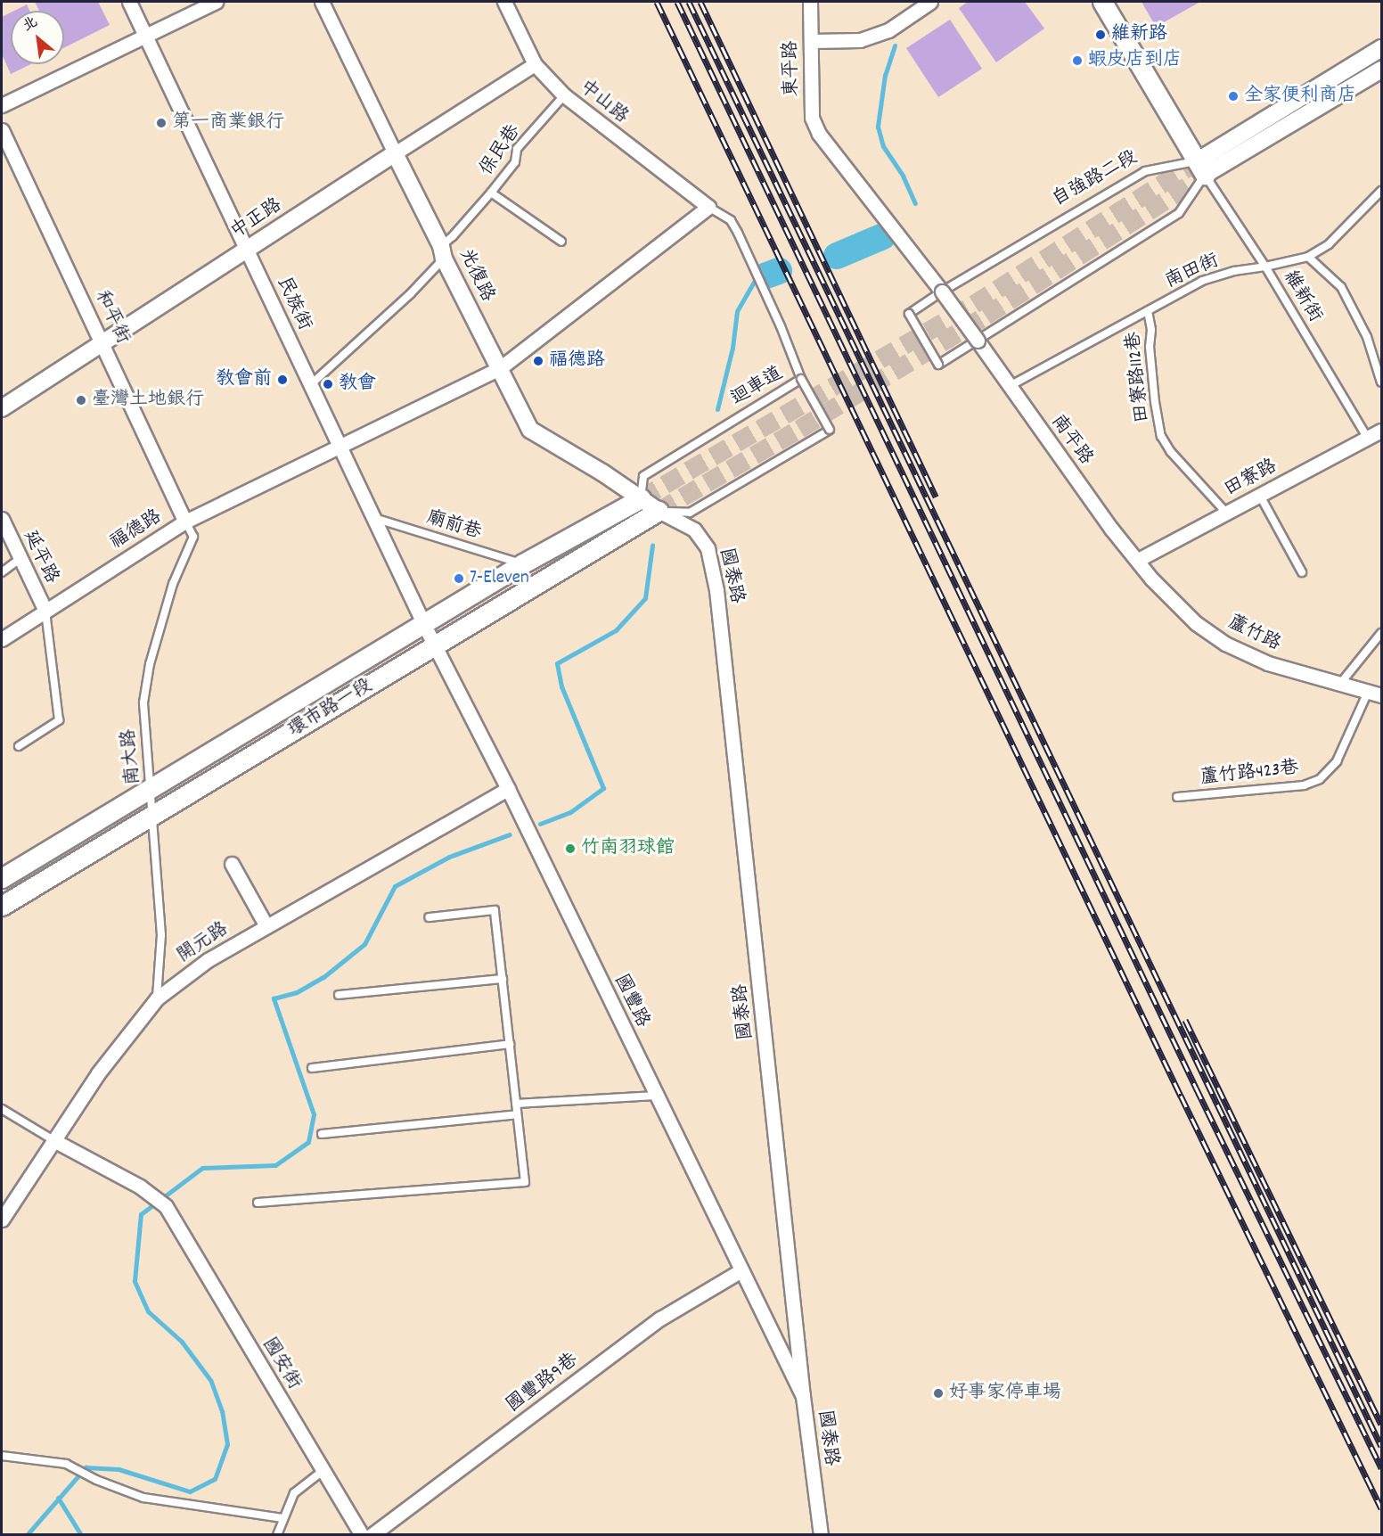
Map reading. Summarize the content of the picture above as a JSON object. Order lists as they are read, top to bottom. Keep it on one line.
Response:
{"streets":{"main road":["環市路一段"],"street":["東平路","中山路","自強路二段","中正路","光復路","民族街","和平街","南平路","田寮路","福德路","延平路","國泰路","蘆竹路","開元路","國豐路","國安街","國豐路9巷"],"lane":["保民巷","南田街","維新街","田寮路112巷","迴車道","廟前巷","南大路","蘆竹路423巷"]},"crossings":[["東平路","自強路二段"],["東平路","南平路"],["中山路","保民巷"],["中山路","中正路"],["中山路","福德路"],["保民巷","光復路"],["保民巷","民族街"],["自強路二段","維新街"],["自強路二段","南平路"],["中正路","光復路"],["中正路","民族街"],["中正路","和平街"],["南田街","維新街"],["南田街","田寮路112巷"],["南田街","南平路"],["光復路","迴車道"],["光復路","福德路"],["光復路","國泰路"],["光復路","環市路一段"],["維新街","田寮路"],["民族街","廟前巷"],["民族街","福德路"],["民族街","環市路一段"],["民族街","國豐路"],["和平街","福德路"],["和平街","南大路"],["田寮路112巷","田寮路"],["迴車道","國泰路"],["迴車道","環市路一段"],["南平路","田寮路"],["南平路","蘆竹路"],["田寮路","蘆竹路"],["廟前巷","環市路一段"],["福德路","延平路"],["福德路","南大路"],["國泰路","環市路一段"],["國泰路","國豐路"],["蘆竹路","蘆竹路423巷"],["環市路一段","南大路"],["環市路一段","國豐路"],["南大路","開元路"],["開元路","國豐路"],["開元路","國安街"],["國豐路","國豐路9巷"]],"places":["維新路","蝦皮店到店","全家便利商店","第一商業銀行","福德路","教會前","教會","臺灣土地銀行","7-Eleven","竹南羽球館","好事家停車場"],"north":"top left"}
